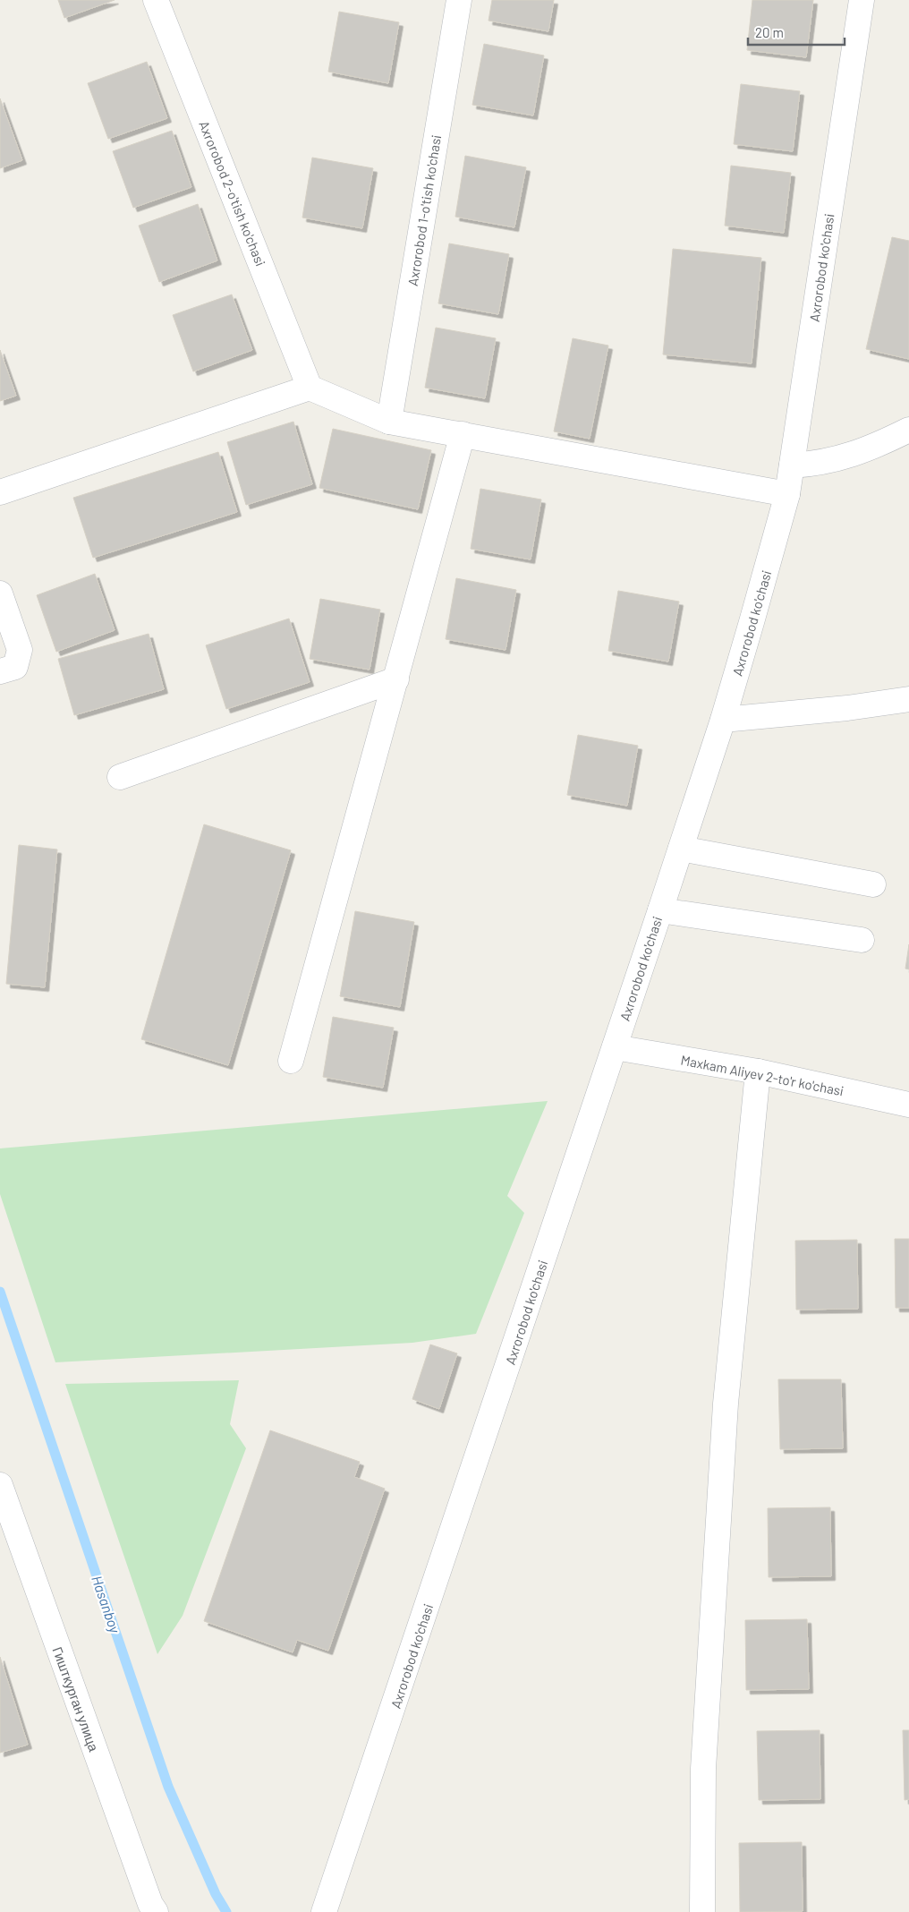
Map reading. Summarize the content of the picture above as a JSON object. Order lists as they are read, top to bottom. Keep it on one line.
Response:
{"streets":{"street":["Axrorobod 2-o'tish ko'chasi","Axrorobod 1-o'tish ko'chasi","Axrorobod ko'chasi","Maxkam Aliyev 2-to'r ko'chasi","Гишткурган улица"]},"crossings":[["Axrorobod ko'chasi","Maxkam Aliyev 2-to'r ko'chasi"]],"water":["Hasanboy"],"scale_bar":"20 m"}
